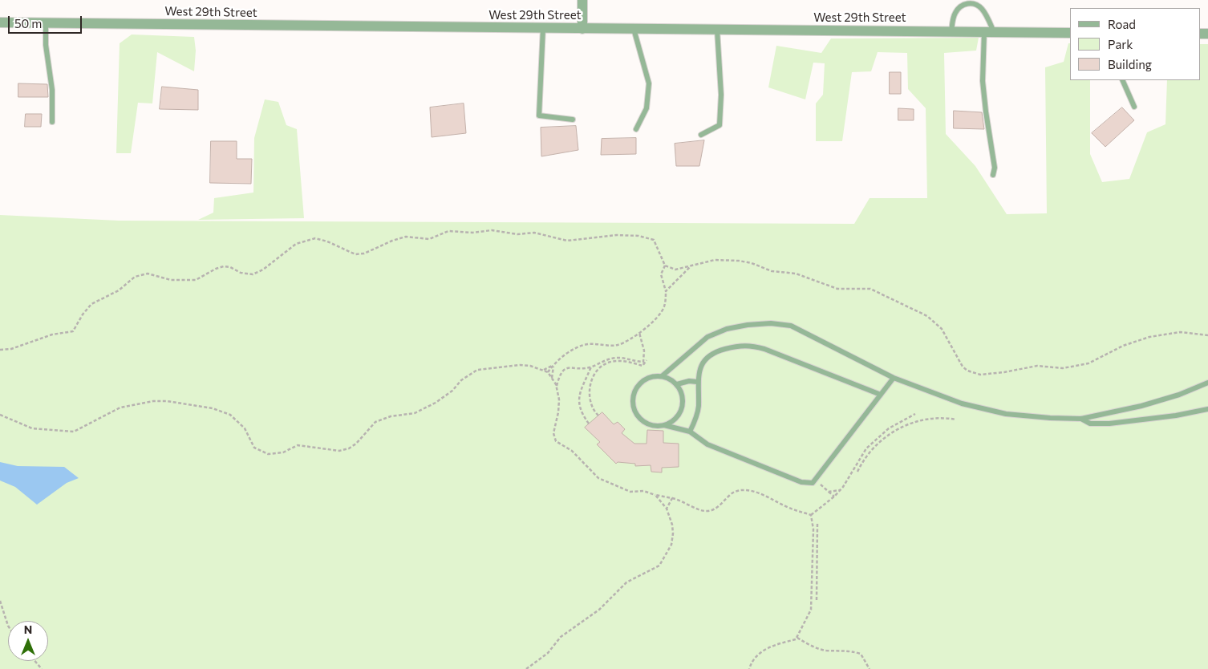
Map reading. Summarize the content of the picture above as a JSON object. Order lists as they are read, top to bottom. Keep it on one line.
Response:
{"streets":{"street":["West 29th Street"]},"legend":["Road","Park","Building"],"scale_bar":"50 m","north":"top"}
